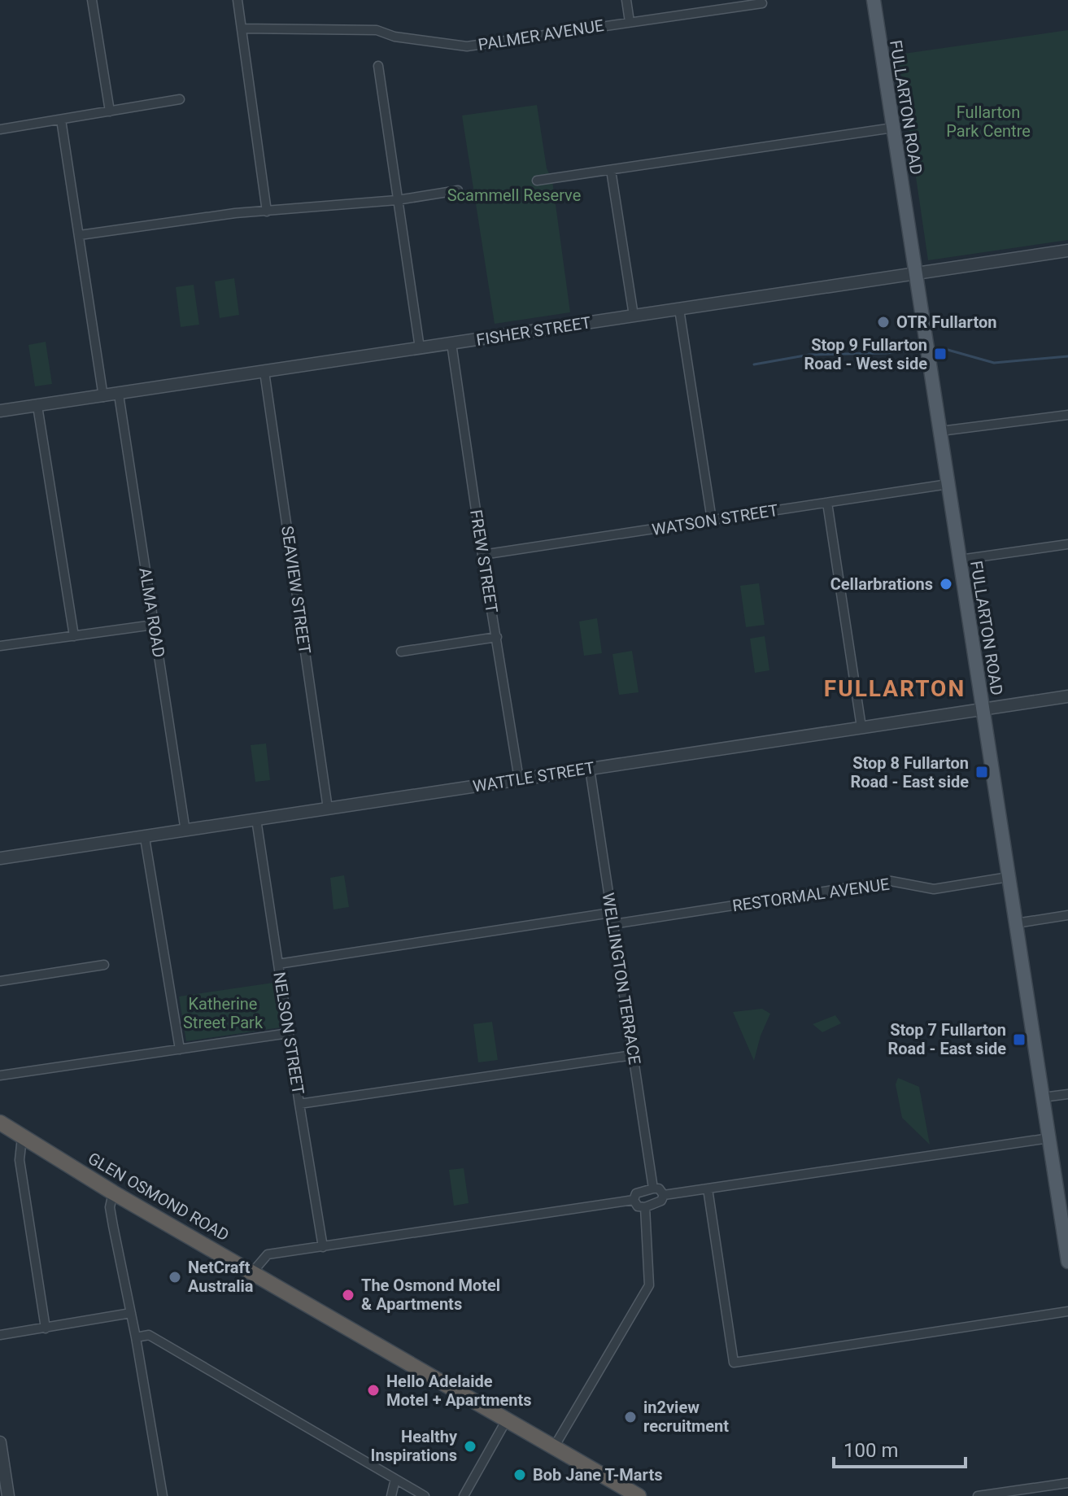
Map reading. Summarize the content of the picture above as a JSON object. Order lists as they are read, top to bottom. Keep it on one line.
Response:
{"streets":{"highway":["GLEN OSMOND ROAD"],"main road":["FULLARTON ROAD"],"street":["PALMER AVENUE","FISHER STREET","WATSON STREET","FREW STREET","SEAVIEW STREET","ALMA ROAD","WATTLE STREET","RESTORMAL AVENUE","WELLINGTON TERRACE","NELSON STREET"]},"crossings":[["FULLARTON ROAD","FISHER STREET"],["FULLARTON ROAD","WATSON STREET"],["FULLARTON ROAD","WATTLE STREET"],["FULLARTON ROAD","RESTORMAL AVENUE"],["FISHER STREET","FREW STREET"],["FISHER STREET","SEAVIEW STREET"],["FISHER STREET","ALMA ROAD"],["WATSON STREET","FREW STREET"],["FREW STREET","WATTLE STREET"],["SEAVIEW STREET","WATTLE STREET"],["ALMA ROAD","WATTLE STREET"],["WATTLE STREET","WELLINGTON TERRACE"],["WATTLE STREET","NELSON STREET"],["RESTORMAL AVENUE","WELLINGTON TERRACE"]],"districts":["FULLARTON"],"parks":["Fullarton Park Centre","Scammell Reserve","Katherine Street Park"],"places":{"other":["OTR Fullarton","Cellarbrations","NetCraft Australia","The Osmond Motel & Apartments","Hello Adelaide Motel + Apartments","in2view recruitment","Healthy Inspirations","Bob Jane T-Marts"],"transit":["Stop 9 Fullarton Road - West side","Stop 8 Fullarton Road - East side","Stop 7 Fullarton Road - East side"]},"scale_bar":"100 m"}
